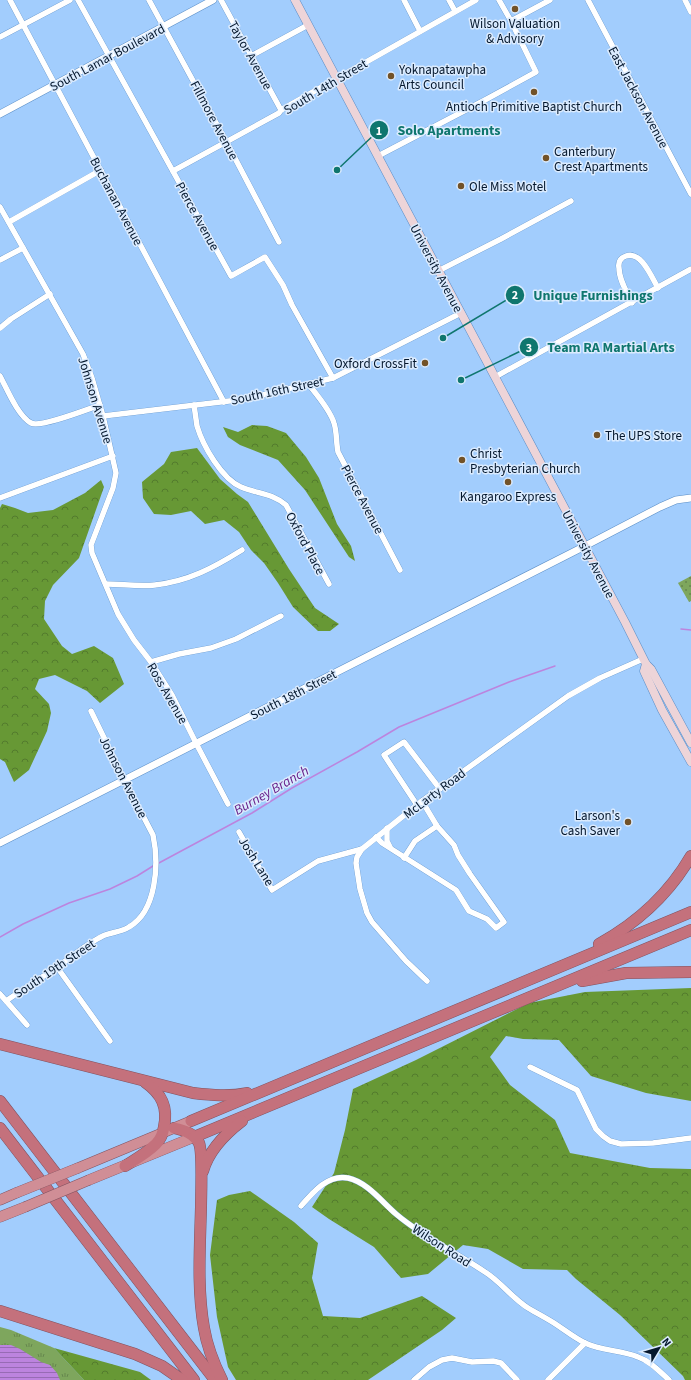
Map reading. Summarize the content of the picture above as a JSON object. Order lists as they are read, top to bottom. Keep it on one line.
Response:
{"streets":{"main road":["University Avenue"],"street":["Taylor Avenue","South Lamar Boulevard","South 14th Street","East Jackson Avenue","Fillmore Avenue","Buchanan Avenue","Pierce Avenue","South 16th Street","Johnson Avenue","Oxford Place","Ross Avenue","South 18th Street","McLarty Road","Josh Lane","South 19th Street","Wilson Road"]},"crossings":[["Taylor Avenue","South 14th Street"],["South Lamar Boulevard","Fillmore Avenue"],["South Lamar Boulevard","Buchanan Avenue"],["South Lamar Boulevard","Pierce Avenue"],["South 14th Street","Fillmore Avenue"],["South 14th Street","Pierce Avenue"],["South 14th Street","University Avenue"],["Buchanan Avenue","South 16th Street"],["Pierce Avenue","South 16th Street"],["University Avenue","South 16th Street"],["University Avenue","South 18th Street"],["University Avenue","McLarty Road"],["South 16th Street","Johnson Avenue"],["South 16th Street","Oxford Place"],["Johnson Avenue","Ross Avenue"],["Johnson Avenue","South 18th Street"],["Johnson Avenue","South 19th Street"],["Ross Avenue","South 18th Street"],["McLarty Road","Josh Lane"]],"water":["Burney Branch"],"places":["Wilson Valuation & Advisory","Yoknapatawpha Arts Council","Antioch Primitive Baptist Church","Canterbury Crest Apartments","Solo Apartments","Ole Miss Motel","Unique Furnishings","Oxford CrossFit","Team RA Martial Arts","The UPS Store","Christ Presbyterian Church","Kangaroo Express","Larson's Cash Saver"],"north":"top right"}
